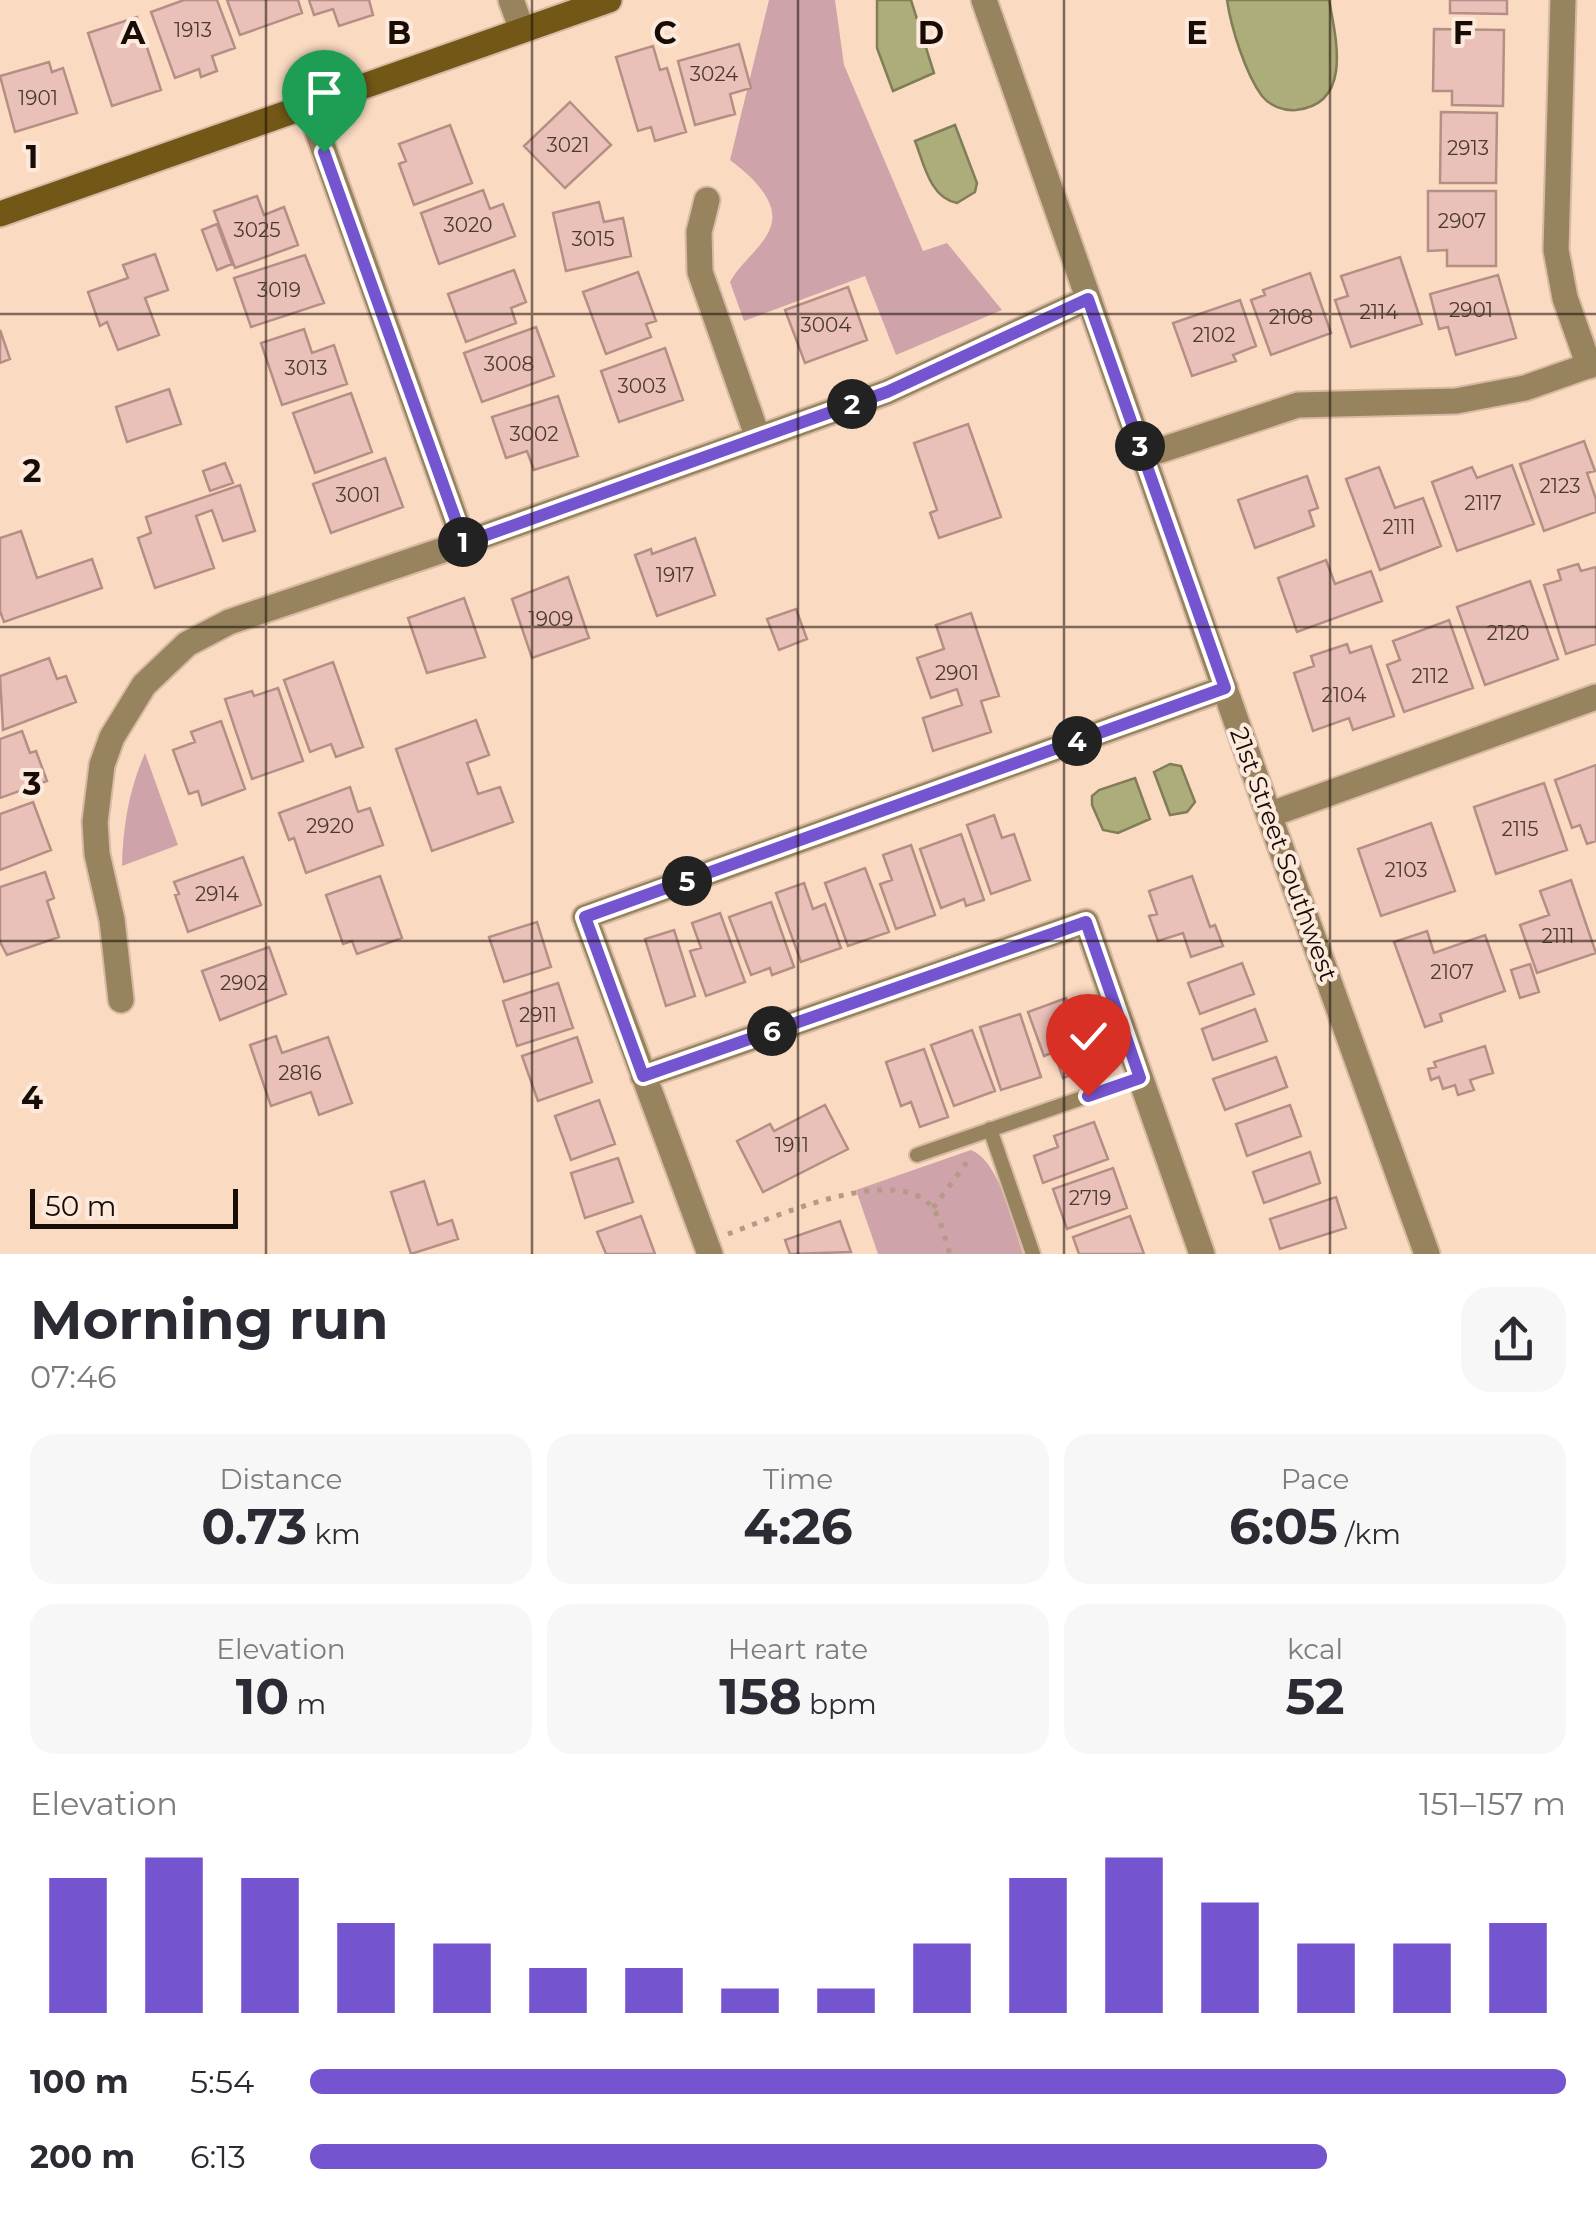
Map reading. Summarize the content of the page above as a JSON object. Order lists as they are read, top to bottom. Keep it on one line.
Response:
{"streets":{"street":["21st Street Southwest"]},"house_numbers":["1913","3024","1901","3021","2913","2907","3020","3025","3015","3019","2901","2114","2108","3004","2102","3008","3013","3003","3002","2123","3001","2117","2111","1917","1909","2120","2901","2112","2104","2920","2115","2103","2914","2111","2107","2902","2911","2816","1911","2719"],"scale_bar":"50 m","page":{"pins":["2","3","1","4","5","6"],"scale":"50 m","heading":["Morning run","07:46"],"stats":[["Distance","0.73 km"],["Time","4:26"],["Pace","6:05 /km"],["Elevation","10 m"],["Heart rate","158 bpm"],["kcal","52"]],"chart":["Elevation","151–157 m"],"list":[{"name":"100 m","note":"5:54"},{"name":"200 m","note":"6:13"}]},"grid":{"columns":["A","B","C","D","E","F"],"rows":["1","2","3","4"]}}
